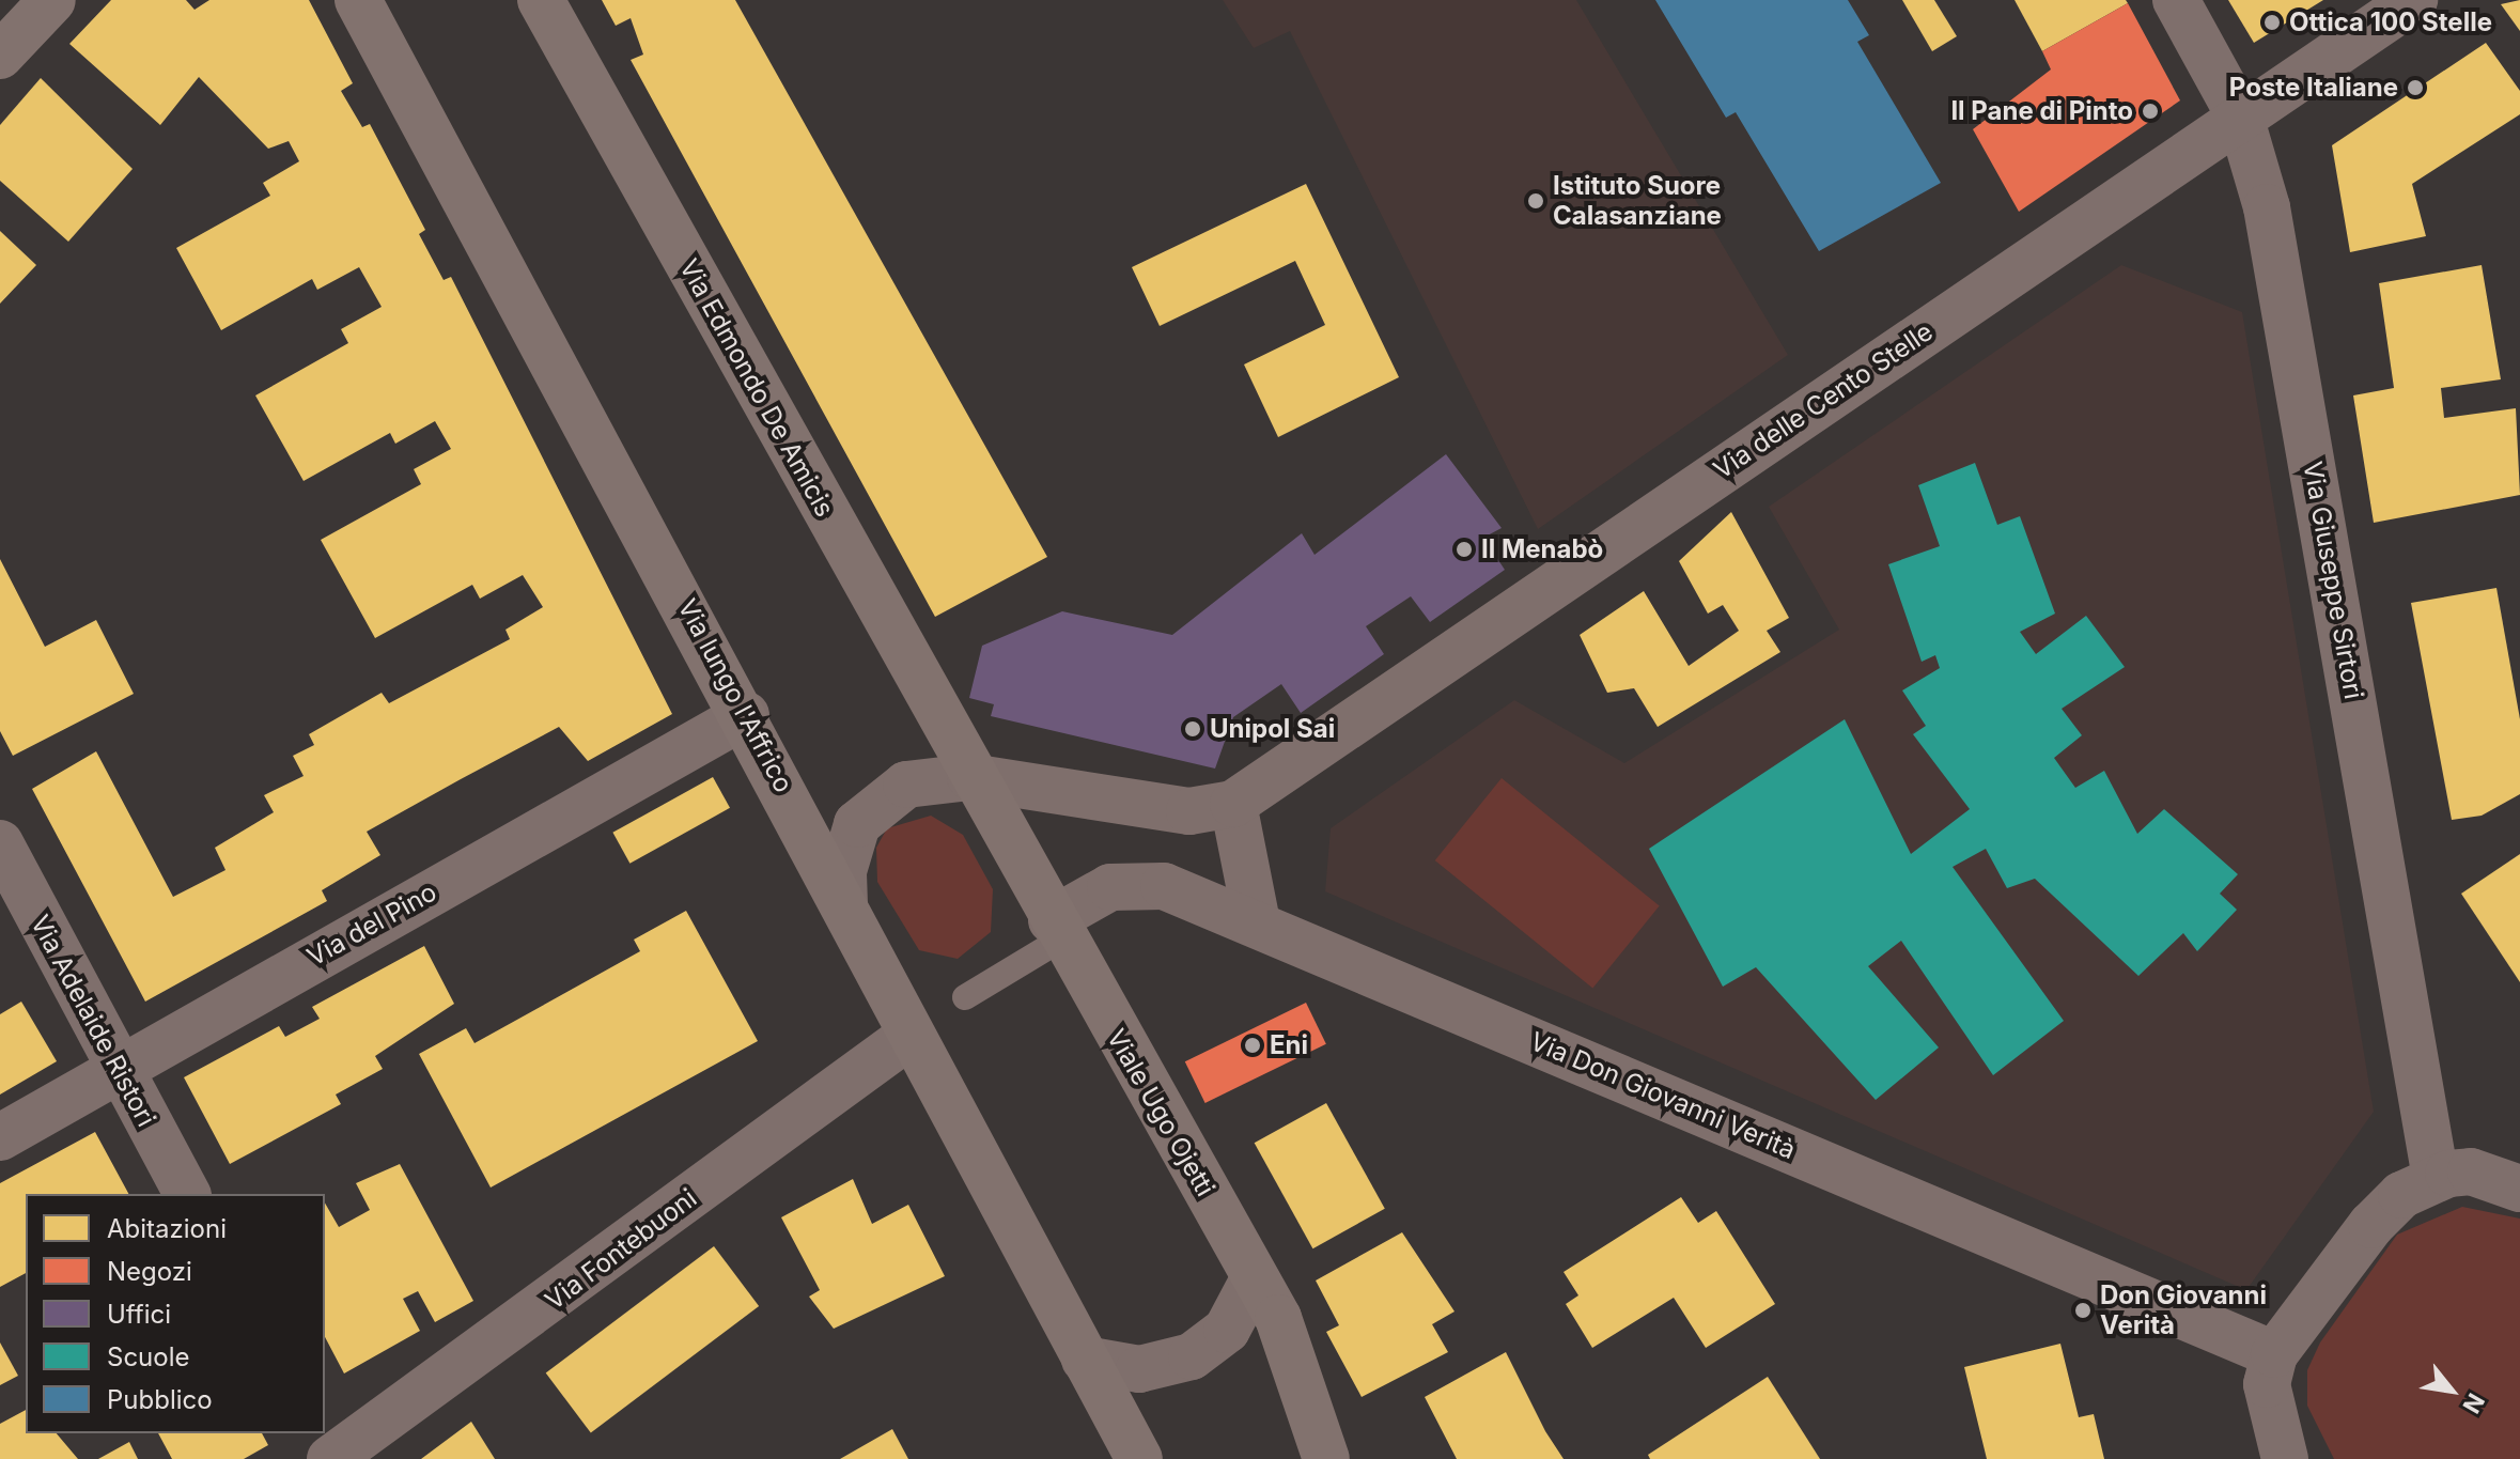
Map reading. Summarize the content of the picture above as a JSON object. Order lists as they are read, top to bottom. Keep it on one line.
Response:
{"streets":{"main road":["Via Edmondo De Amicis","Via lungo l'Affrico","Viale Ugo Ojetti"],"street":["Via delle Cento Stelle","Via Giuseppe Sirtori","Via del Pino","Via Adelaide Ristori","Via Don Giovanni Verità","Via Fontebuoni"]},"crossings":[["Via Edmondo De Amicis","Via delle Cento Stelle"],["Via Edmondo De Amicis","Viale Ugo Ojetti"],["Via delle Cento Stelle","Via Giuseppe Sirtori"],["Via delle Cento Stelle","Viale Ugo Ojetti"],["Via lungo l'Affrico","Via del Pino"],["Via lungo l'Affrico","Via Fontebuoni"],["Via del Pino","Via Adelaide Ristori"],["Via Don Giovanni Verità","Viale Ugo Ojetti"]],"places":["Ottica 100 Stelle","Poste Italiane","Il Pane di Pinto","Istituto Suore Calasanziane","Il Menabò","Unipol Sai","Eni","Don Giovanni Verità"],"legend":["Abitazioni","Negozi","Uffici","Scuole","Pubblico"],"north":"bottom right"}
